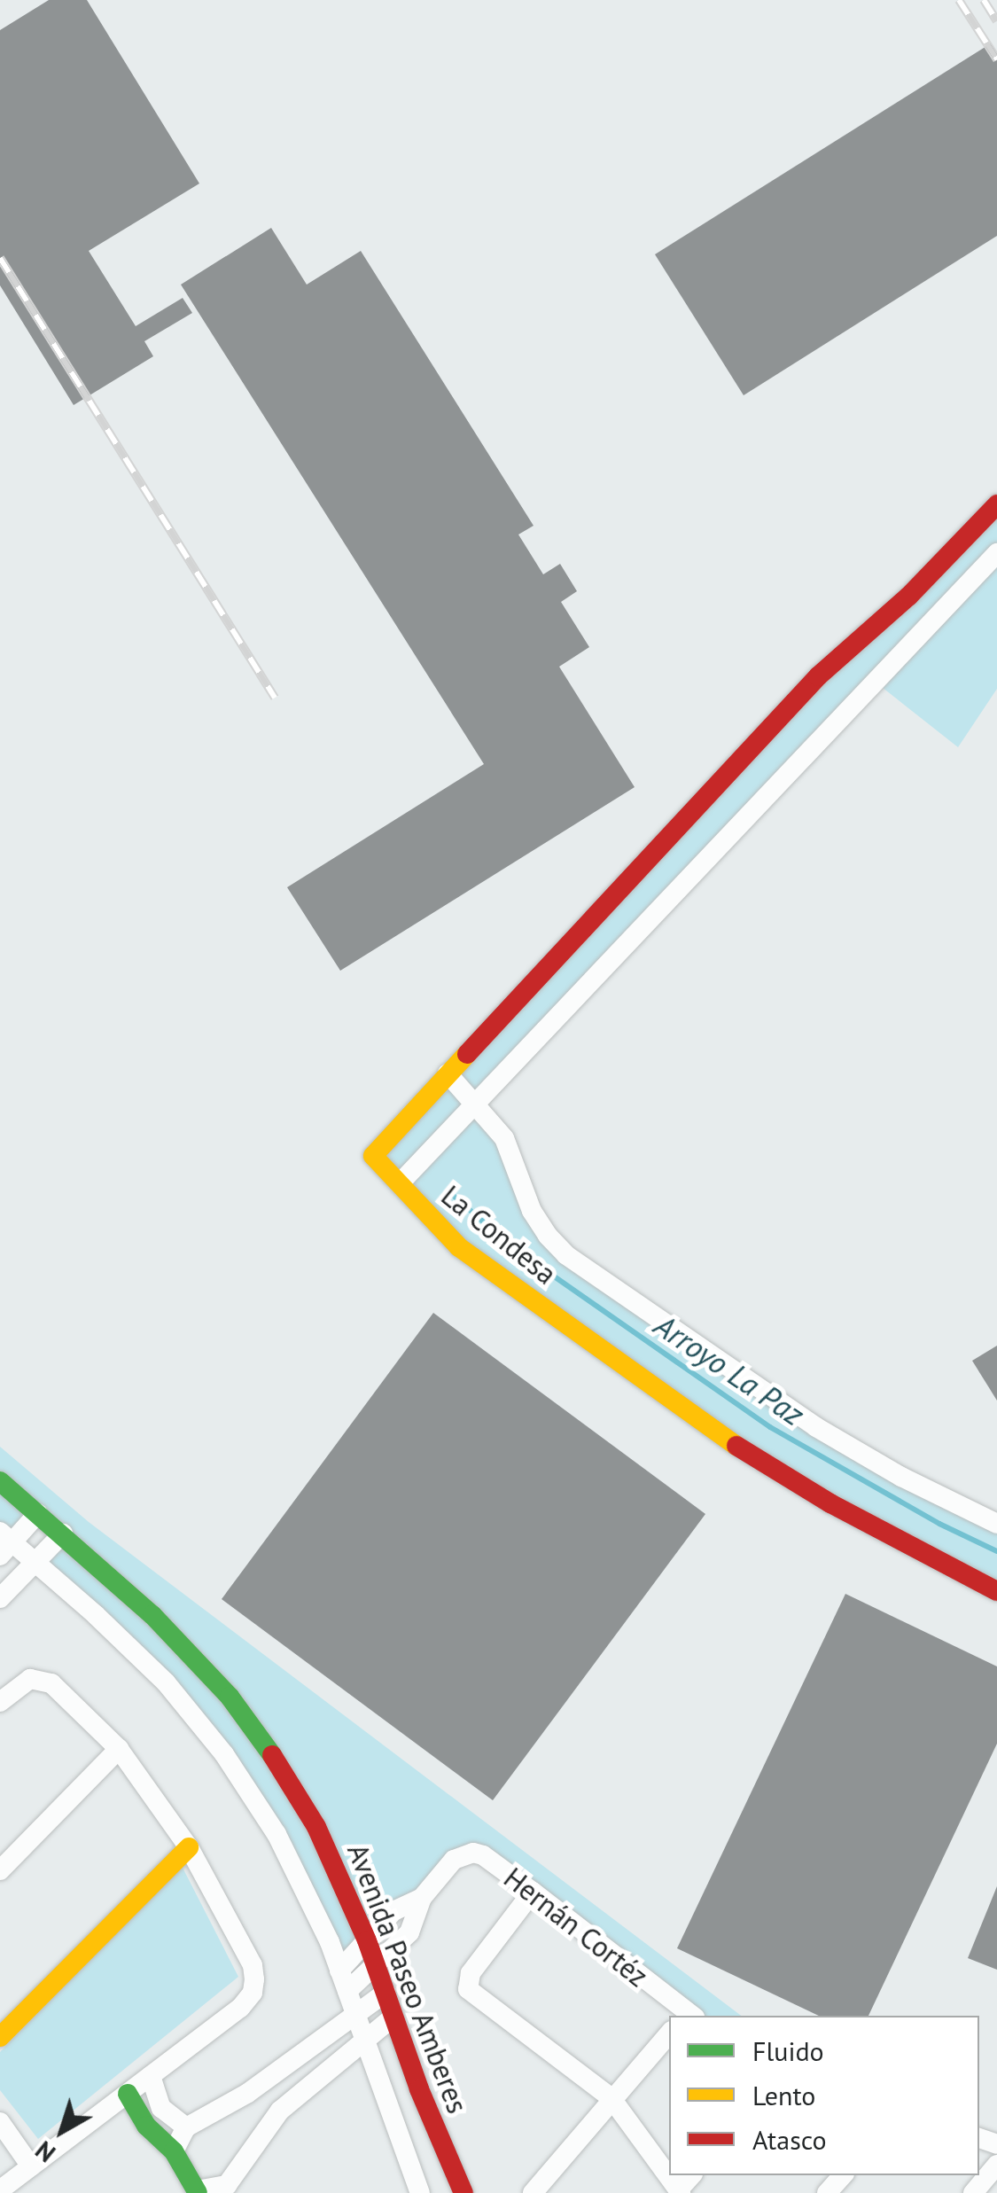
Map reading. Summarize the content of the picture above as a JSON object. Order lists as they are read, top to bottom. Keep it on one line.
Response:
{"streets":{"street":["La Condesa","Hernán Cortéz","Avenida Paseo Amberes"]},"water":["Arroyo La Paz"],"legend":["Fluido","Lento","Atasco"],"north":"bottom left"}
